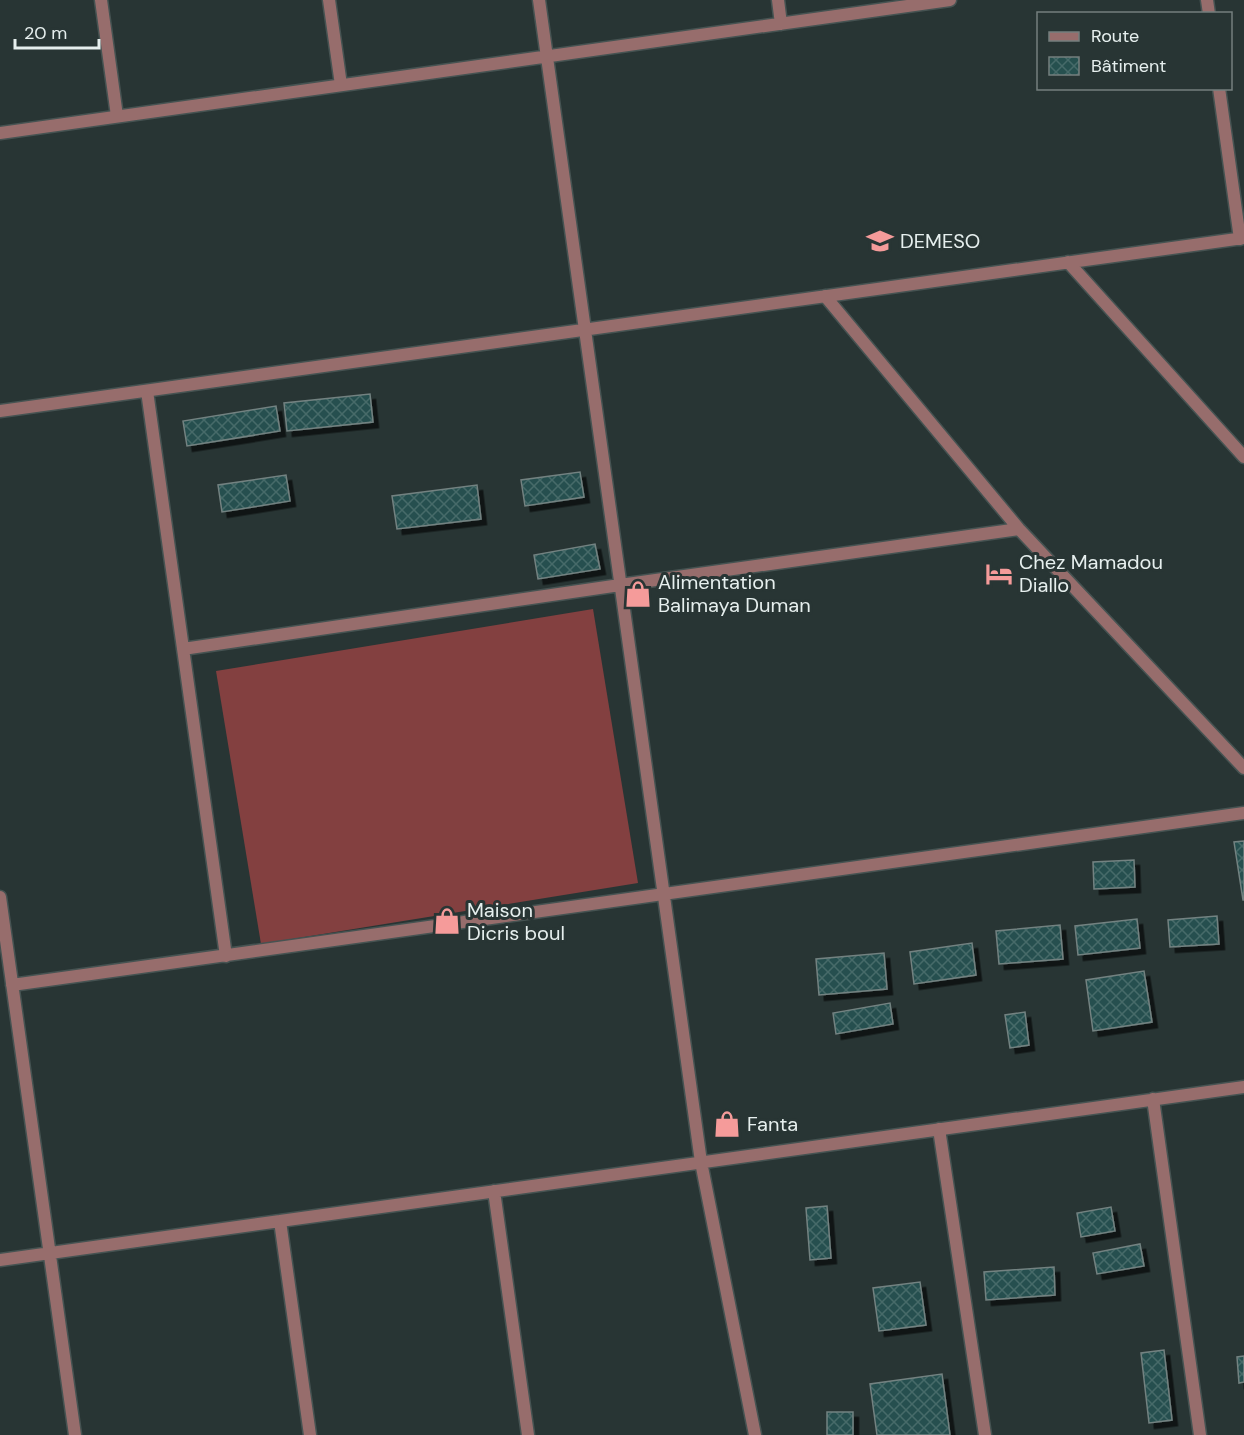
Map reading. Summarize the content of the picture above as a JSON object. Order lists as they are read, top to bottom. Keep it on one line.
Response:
{"places":{"school or university":["DEMESO"],"hotel":["Chez Mamadou Diallo"],"shop":["Alimentation Balimaya Duman","Maison Dicris boul","Fanta"]},"legend":["Route","Bâtiment"],"scale_bar":"20 m"}
